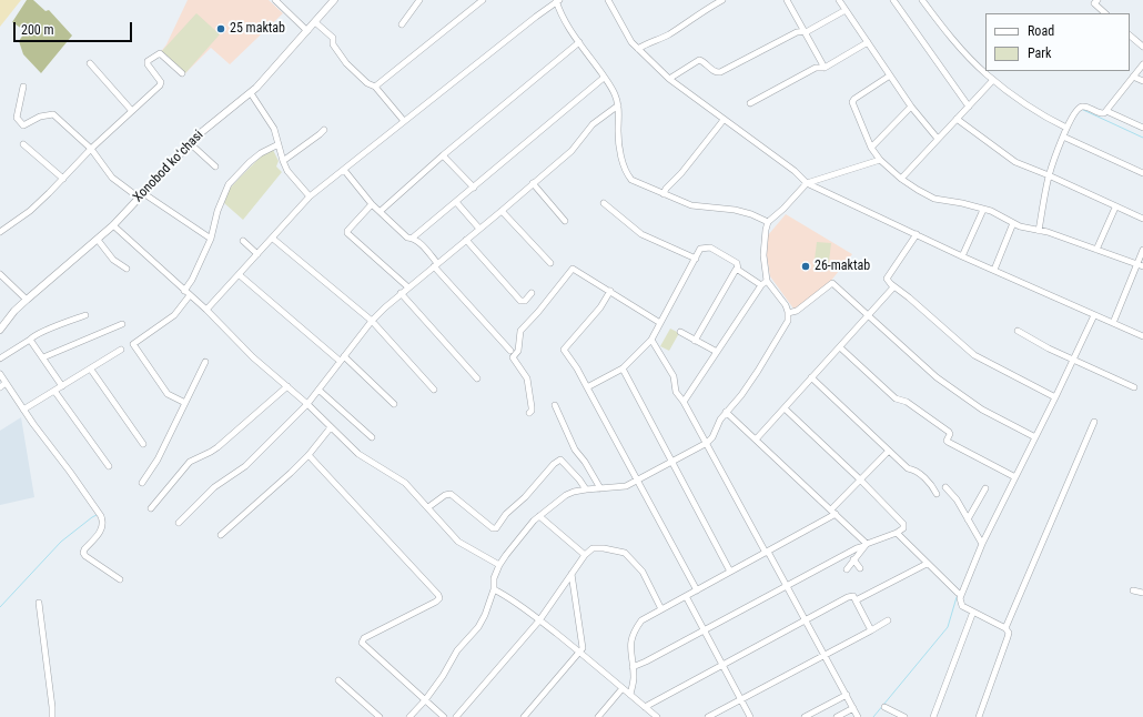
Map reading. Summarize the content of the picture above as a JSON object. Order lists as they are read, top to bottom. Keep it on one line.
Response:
{"streets":{"main road":["Xonobod koʻchasi"]},"places":["25 maktab","26-maktab"],"legend":["Road","Park"],"scale_bar":"200 m"}
